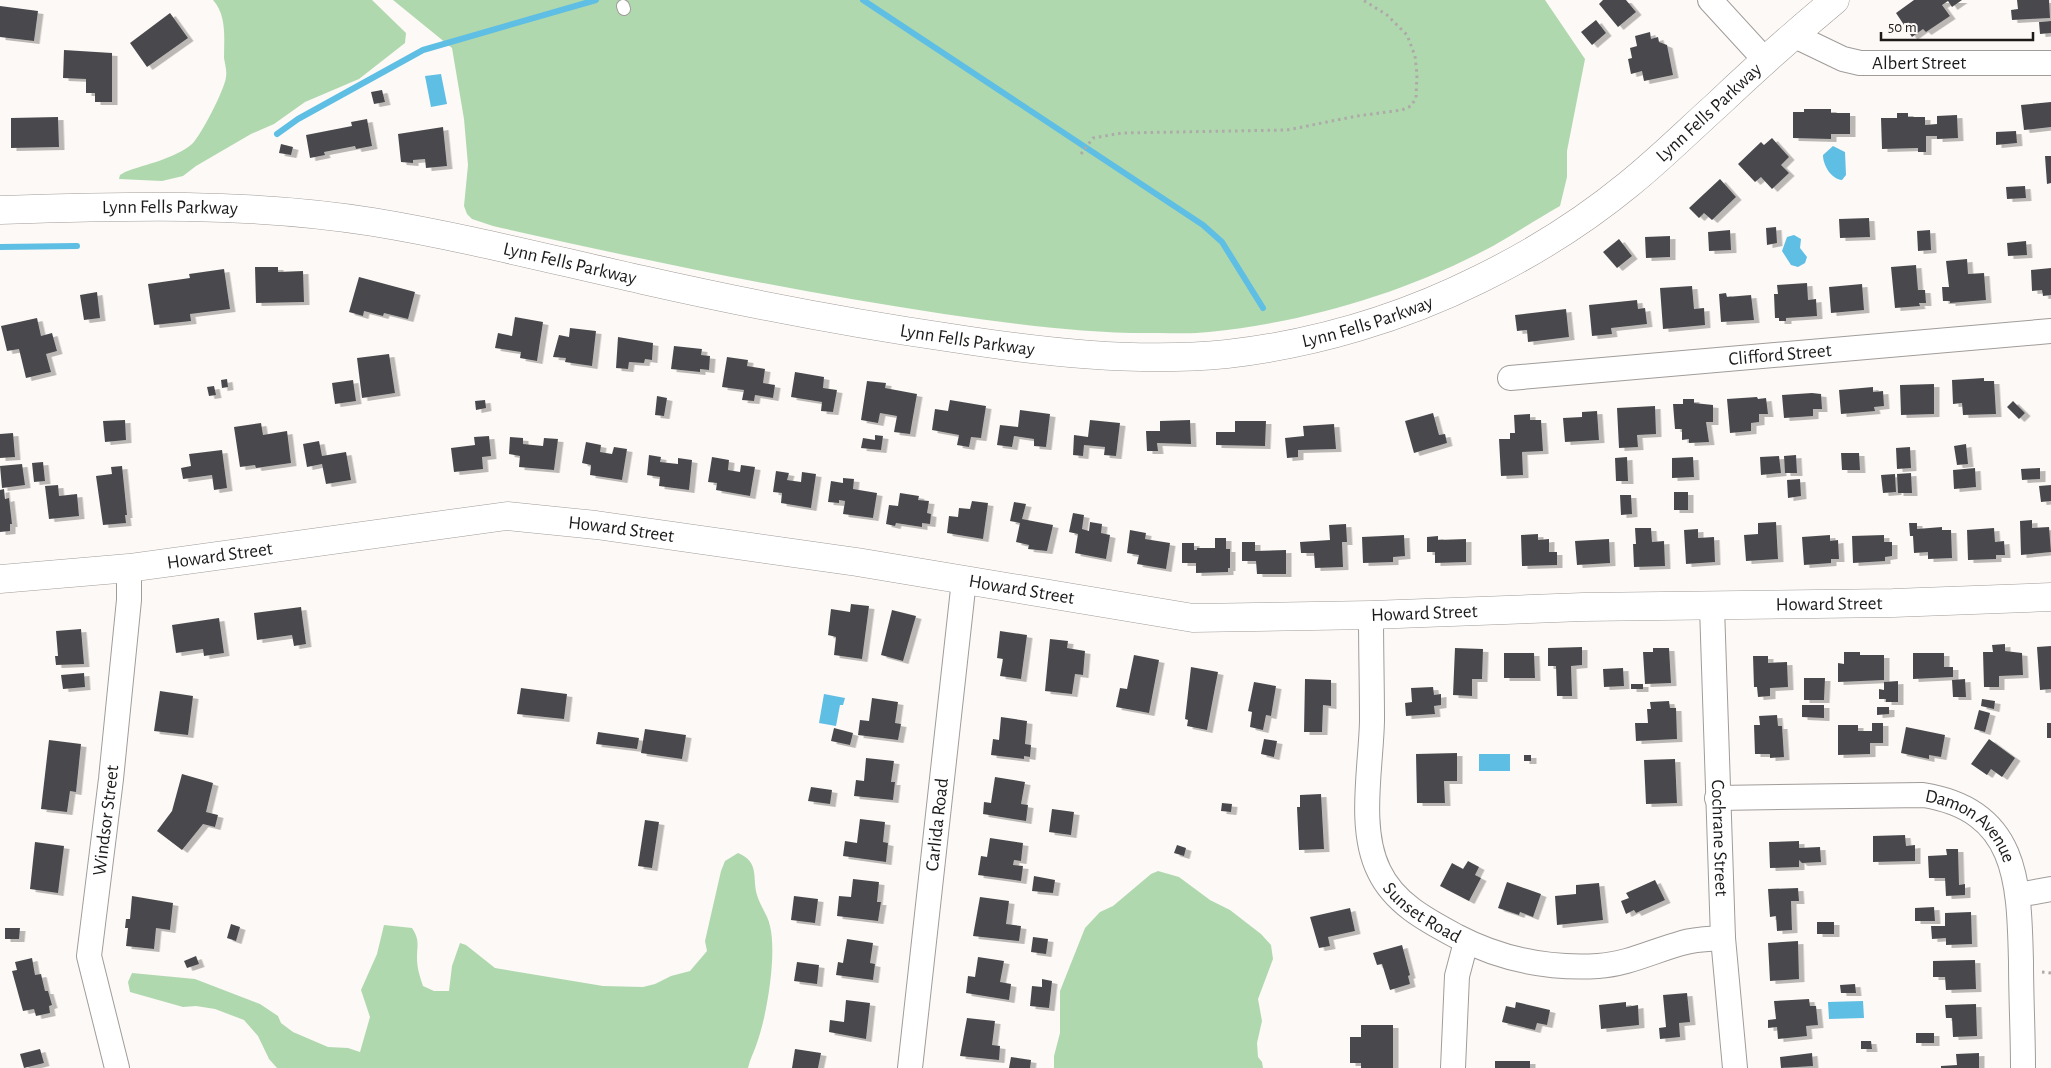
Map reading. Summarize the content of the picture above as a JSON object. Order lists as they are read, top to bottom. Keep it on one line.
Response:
{"streets":{"street":["Albert Street","Lynn Fells Parkway","Clifford Street","Howard Street","Windsor Street","Carlida Road","Damon Avenue","Cochrane Street","Sunset Road"]},"crossings":[["Albert Street","Lynn Fells Parkway"],["Howard Street","Windsor Street"],["Howard Street","Carlida Road"],["Howard Street","Cochrane Street"],["Howard Street","Sunset Road"],["Damon Avenue","Cochrane Street"],["Cochrane Street","Sunset Road"]],"scale_bar":"50 m"}
